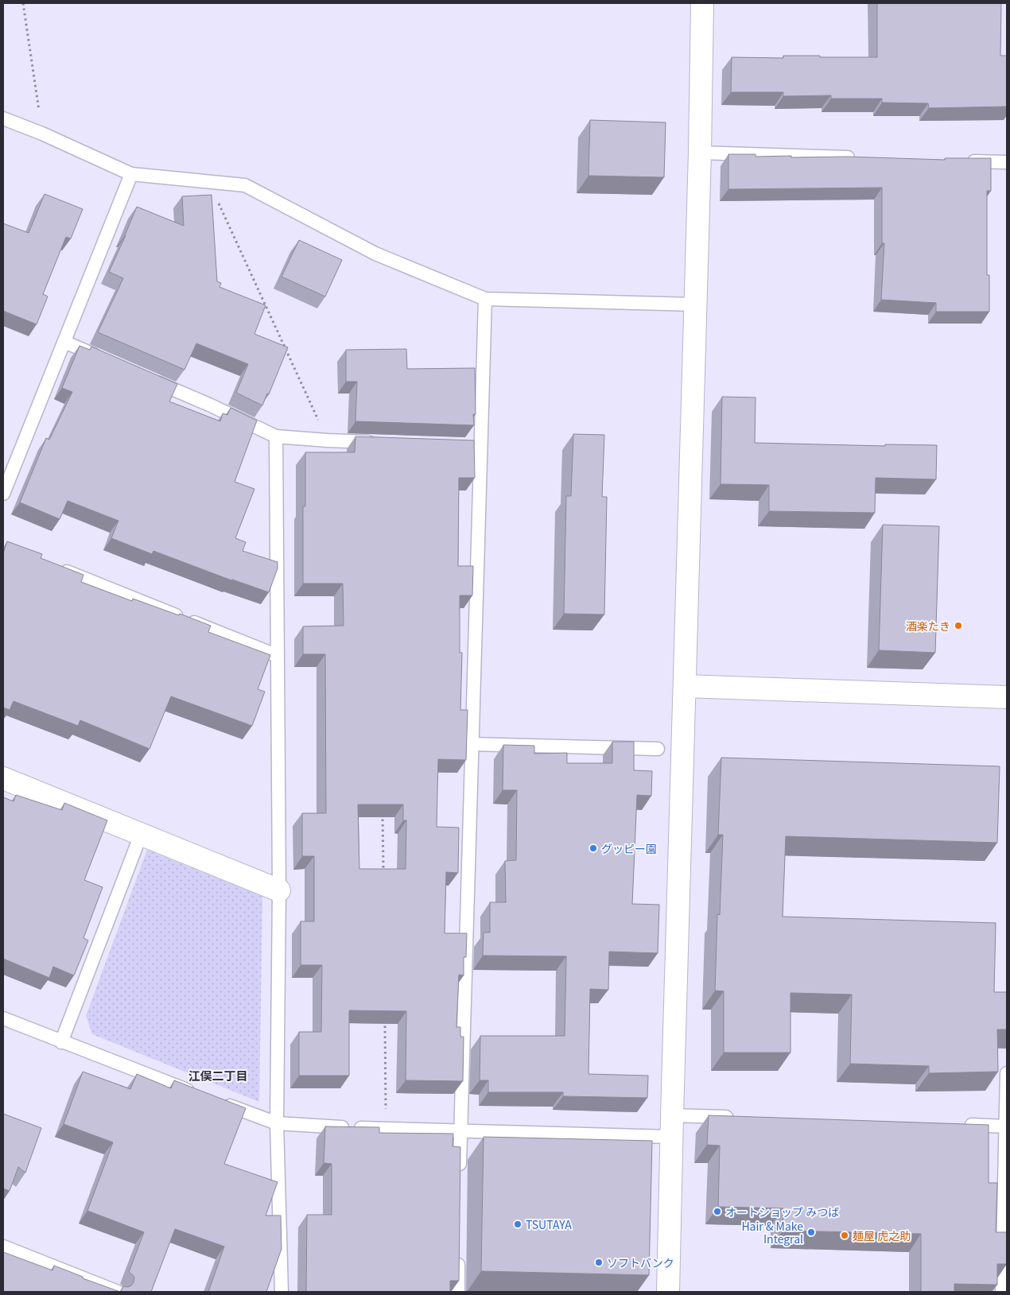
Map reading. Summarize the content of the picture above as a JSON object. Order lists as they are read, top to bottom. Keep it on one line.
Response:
{"districts":["江俣二丁目"],"places":["酒楽たき","グッピー園","オートショップ みつば","TSUTAYA","Hair & Make Integral","麺屋 虎之助","ソフトバンク"]}
